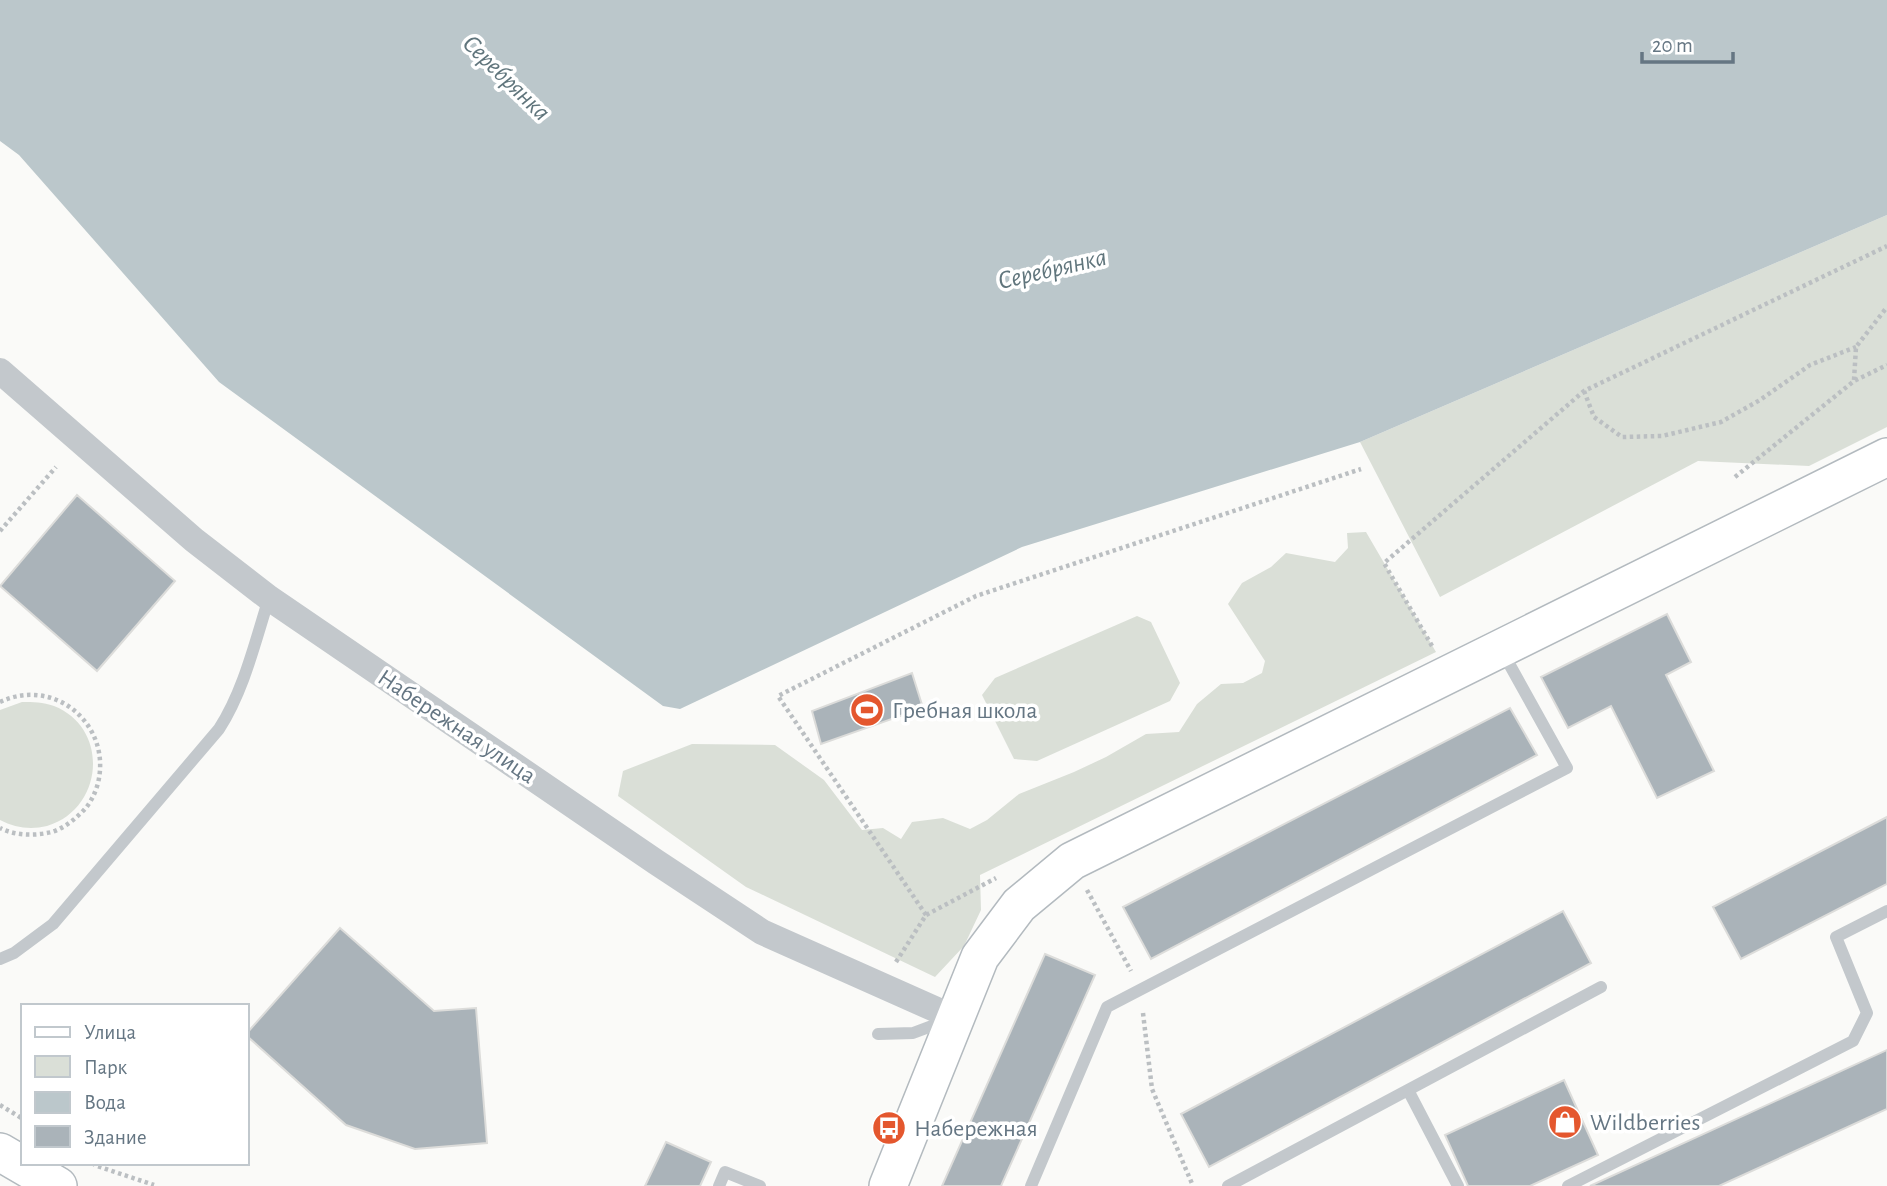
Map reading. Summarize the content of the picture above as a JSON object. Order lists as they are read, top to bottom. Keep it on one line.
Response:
{"streets":{"street":["Набережная улица"]},"water":["Серебрянка"],"places":{"sports":["Гребная школа"],"shop":["Wildberries"],"bus stop":["Набережная"]},"legend":["Улица","Парк","Вода","Здание"],"scale_bar":"20 m"}
